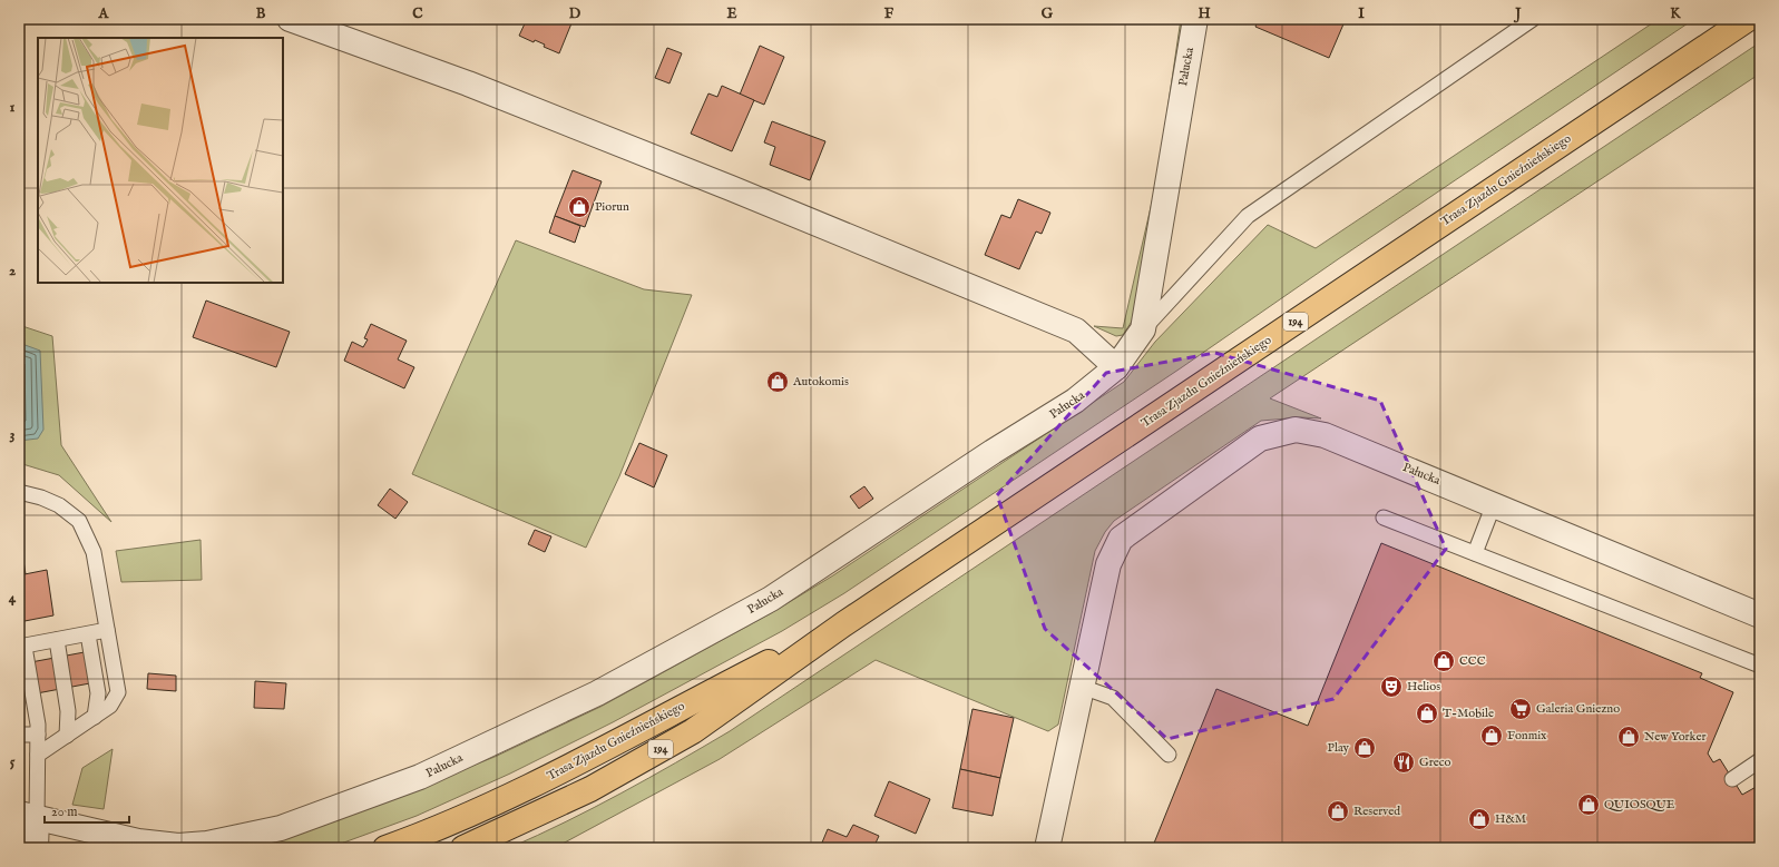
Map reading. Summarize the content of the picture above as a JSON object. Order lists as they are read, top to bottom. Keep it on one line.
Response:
{"streets":{"main road":["Trasa Zjazdu Gnieźnieńskiego","194"],"street":["Pałucka"]},"places":{"shop":["Piorun","Autokomis","CCC","T-Mobile","Fonmix","New Yorker","Play","QUIOSQUE","Reserved","H&M"],"theatre":["Helios"],"supermarket":["Galeria Gniezno"],"restaurant":["Greco"]},"scale_bar":"20 m","grid":{"columns":["A","B","C","D","E","F","G","H","I","J","K"],"rows":["1","2","3","4","5"]}}
